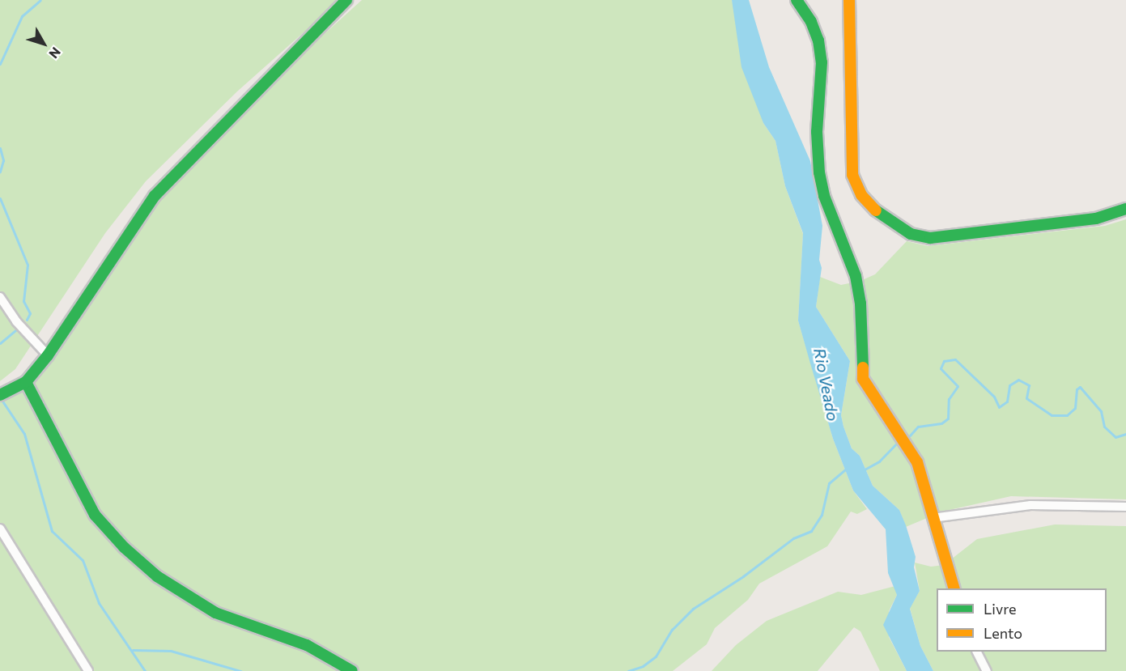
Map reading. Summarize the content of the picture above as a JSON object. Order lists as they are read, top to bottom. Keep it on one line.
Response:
{"water":["Rio Veado"],"legend":["Livre","Lento"],"north":"bottom right"}
